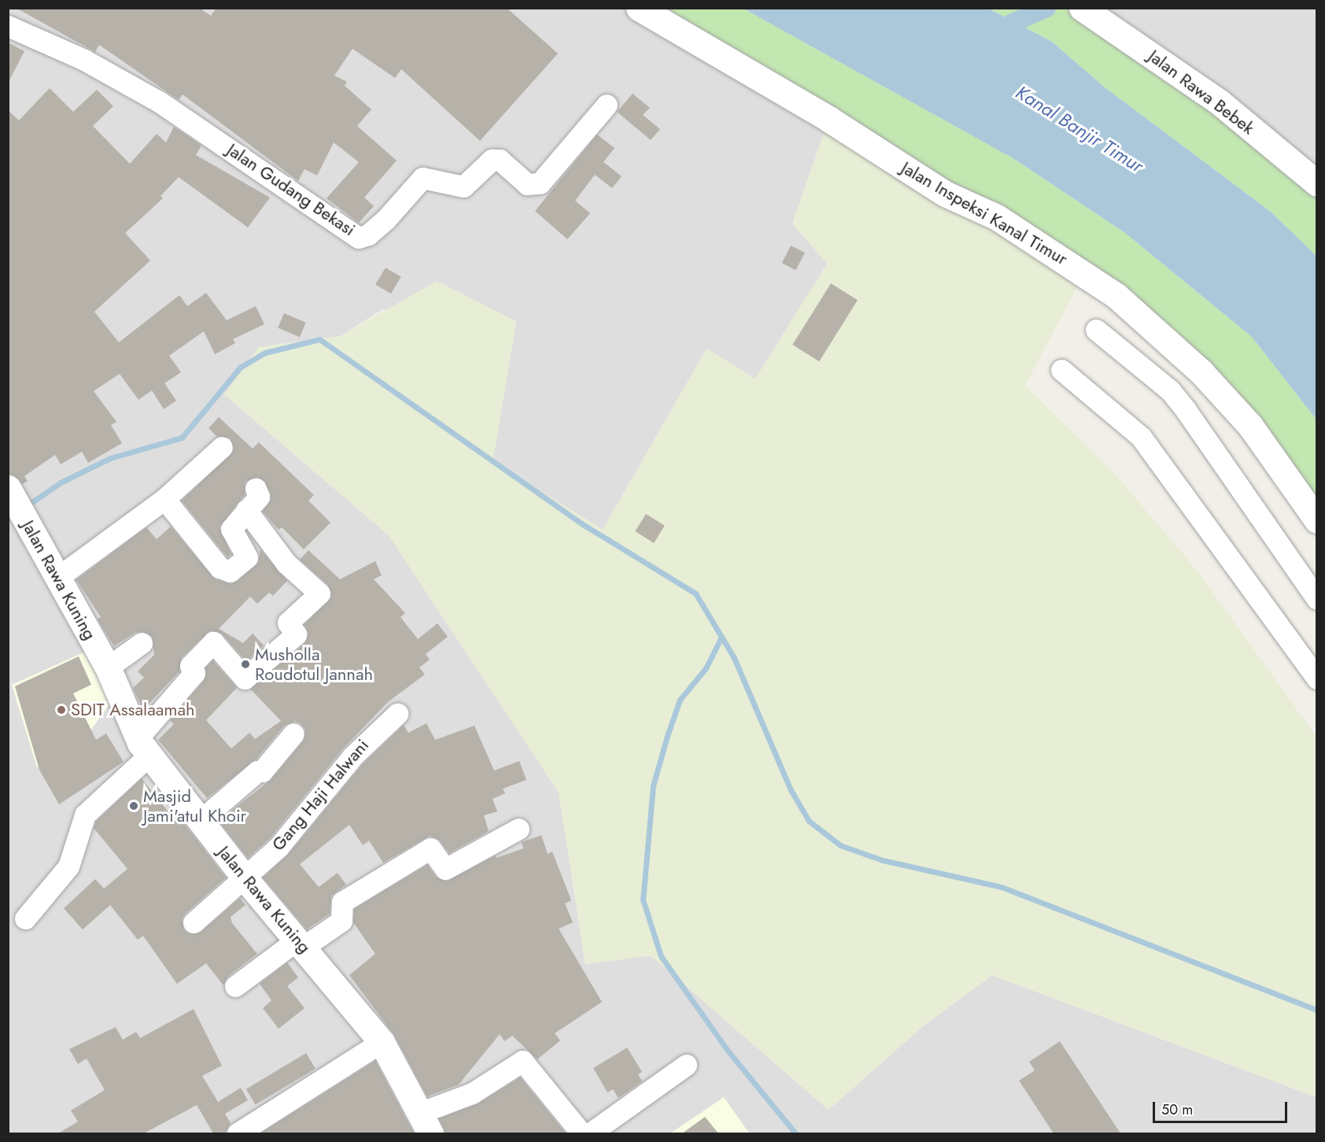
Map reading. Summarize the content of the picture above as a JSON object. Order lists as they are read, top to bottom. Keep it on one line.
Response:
{"streets":{"street":["Jalan Rawa Bebek","Jalan Gudang Bekasi","Jalan Inspeksi Kanal Timur","Jalan Rawa Kuning","Gang Haji Halwani"]},"crossings":[["Jalan Rawa Kuning","Gang Haji Halwani"]],"water":["Kanal Banjir Timur"],"places":["Musholla Roudotul Jannah","SDIT Assalaamah","Masjid Jami'atul Khoir"],"scale_bar":"50 m"}
